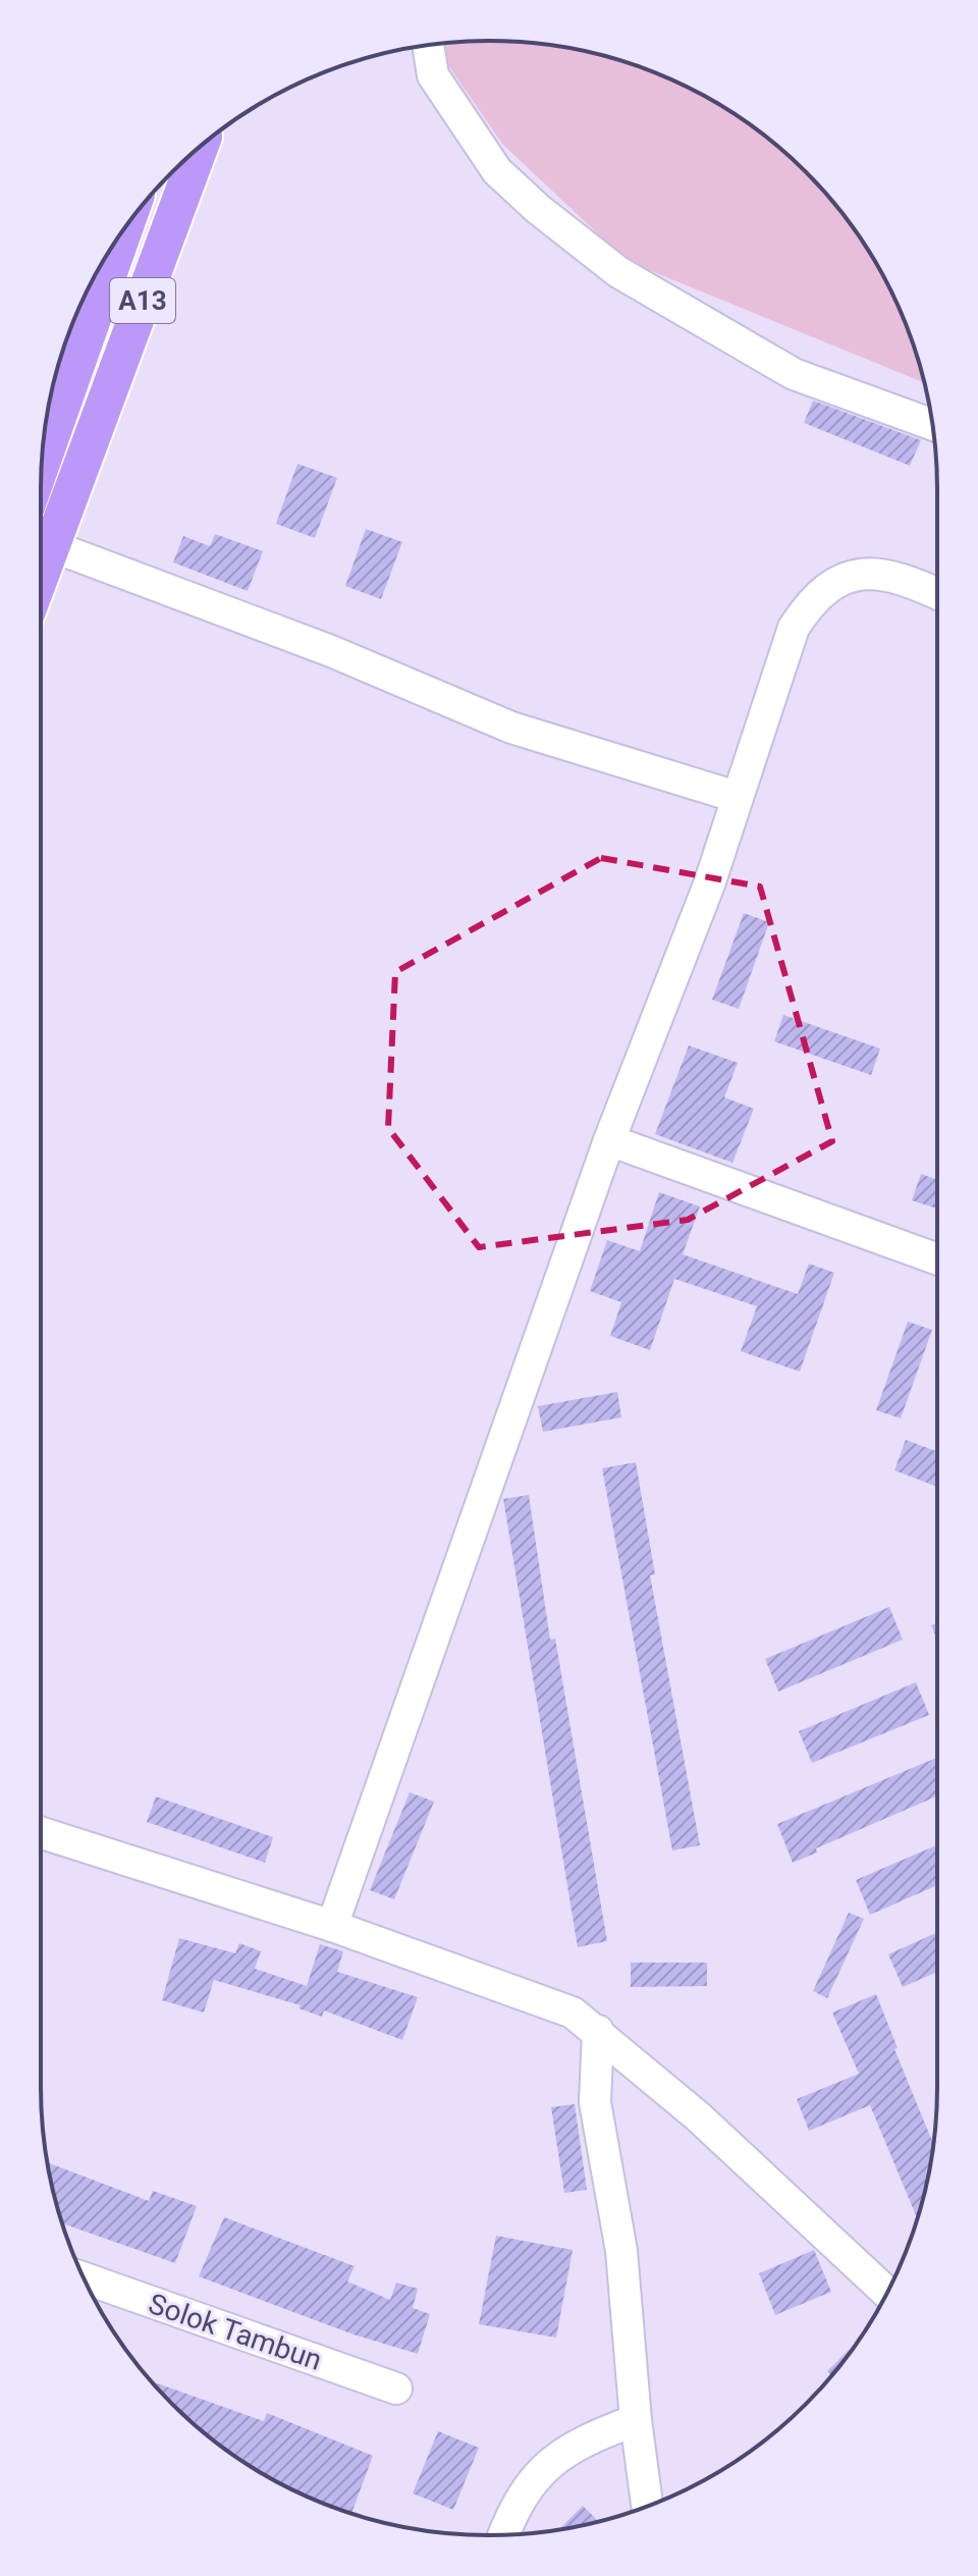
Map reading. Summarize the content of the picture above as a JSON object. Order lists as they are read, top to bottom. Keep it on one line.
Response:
{"streets":{"main road":["A13"],"street":["Solok Tambun"]}}
